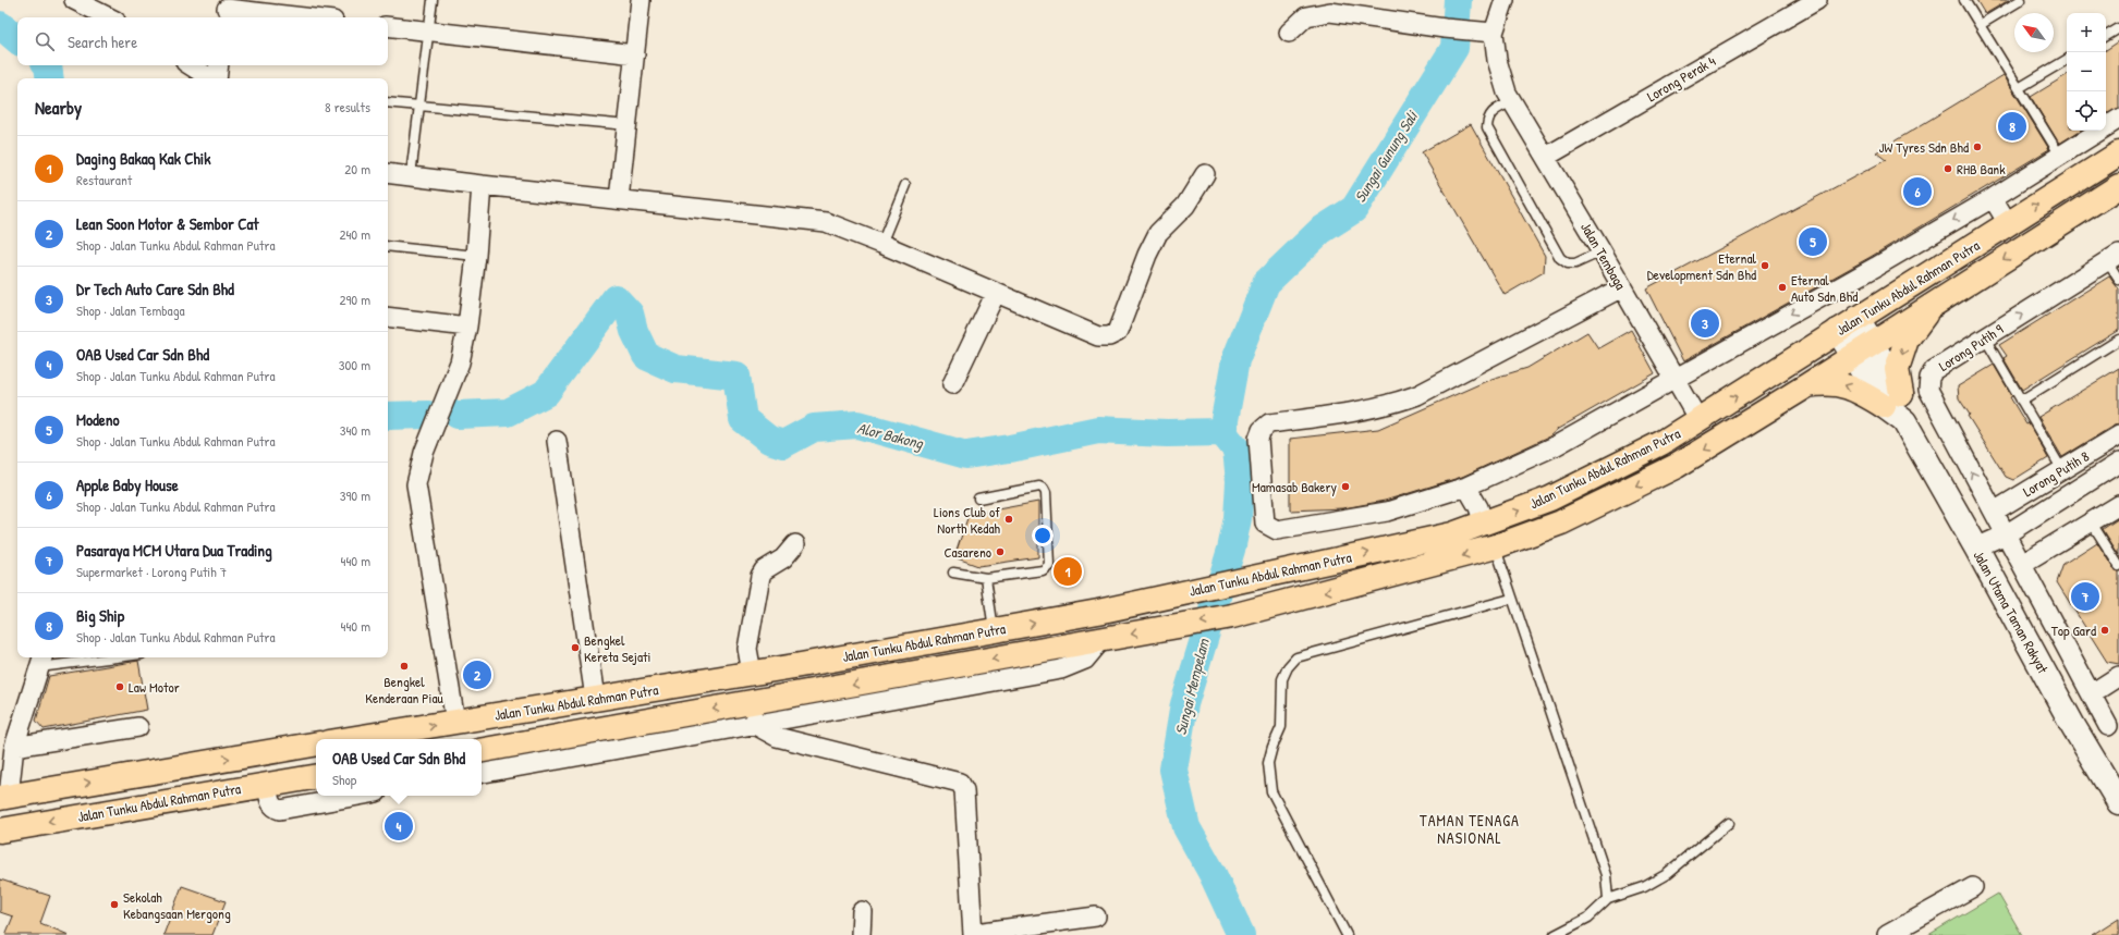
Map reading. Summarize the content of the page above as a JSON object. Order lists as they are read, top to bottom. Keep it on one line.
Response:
{"streets":{"main road":["Jalan Tunku Abdul Rahman Putra"],"street":["Lorong Perak 4","Jalan Tembaga","Lorong Putih 9","Lorong Putih 8","Jalan Utama Taman Rakyat"]},"crossings":[["Lorong Perak 4","Jalan Tembaga"],["Jalan Tembaga","Jalan Tunku Abdul Rahman Putra"],["Jalan Tunku Abdul Rahman Putra","Jalan Utama Taman Rakyat"],["Lorong Putih 9","Lorong Putih 8"]],"districts":["TAMAN TENAGA NASIONAL"],"water":["Sungai Gunung Sali","Alor Bakong","Sungai Mempelam"],"places":["JW Tyres Sdn Bhd","RHB Bank","Eternal Development Sdn Bhd","Eternal Auto Sdn Bhd","Mamasab Bakery","Lions Club of North Kedah","Casareno","Top Gard","Bengkel Kereta Sejati","Bengkel Kenderaan Piau","Law Motor","Sekolah Kebangsaan Mergong"],"north":"top left","page":{"map_buttons":["+","−"],"search":"Search here","heading":["Nearby","8 results"],"pins":["8","6","5","3","1","7","2","4"],"list":[{"mark":"1","name":"Daging Bakaq Kak Chik","note":"Restaurant","value":"20 m"},{"mark":"2","name":"Lean Soon Motor & Sembor Cat","note":"Shop · Jalan Tunku Abdul Rahman Putra","value":"240 m"},{"mark":"3","name":"Dr Tech Auto Care Sdn Bhd","note":"Shop · Jalan Tembaga","value":"290 m"},{"mark":"4","name":"OAB Used Car Sdn Bhd","note":"Shop · Jalan Tunku Abdul Rahman Putra","value":"300 m"},{"mark":"5","name":"Modeno","note":"Shop · Jalan Tunku Abdul Rahman Putra","value":"340 m"},{"mark":"6","name":"Apple Baby House","note":"Shop · Jalan Tunku Abdul Rahman Putra","value":"390 m"},{"mark":"7","name":"Pasaraya MCM Utara Dua Trading","note":"Supermarket · Lorong Putih 7","value":"440 m"},{"mark":"8","name":"Big Ship","note":"Shop · Jalan Tunku Abdul Rahman Putra","value":"440 m"}],"popup":["OAB Used Car Sdn Bhd","Shop"]}}
